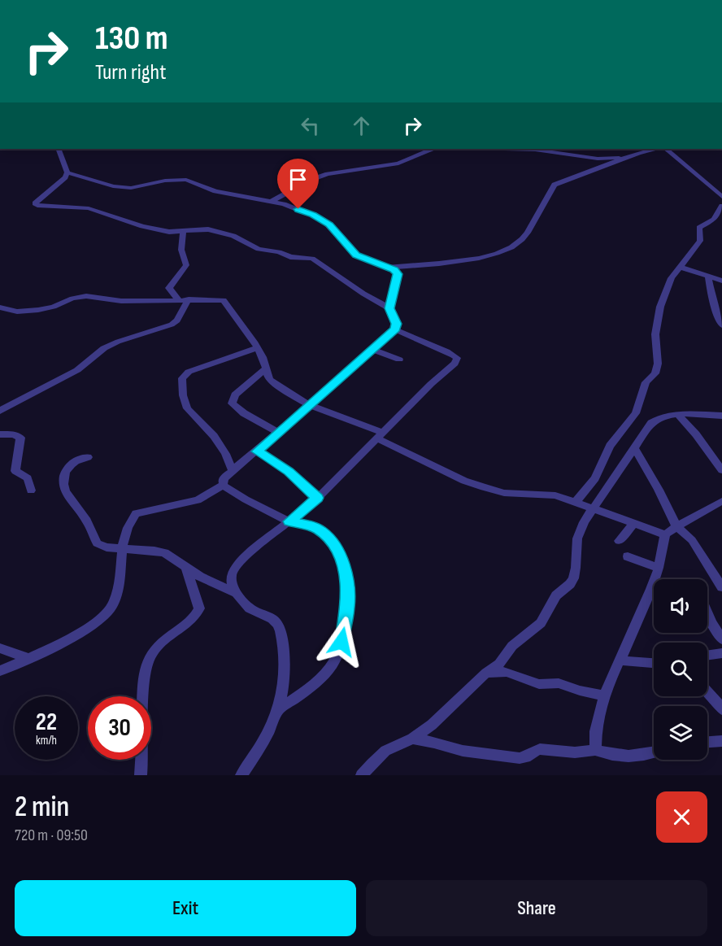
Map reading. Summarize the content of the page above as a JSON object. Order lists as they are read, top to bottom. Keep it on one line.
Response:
{"page":{"turn":["130 m","Turn right"],"speed":"22 km/h","limit":"30","heading":["2 min","720 m · 09:50"],"buttons":["Exit","Share"]}}
